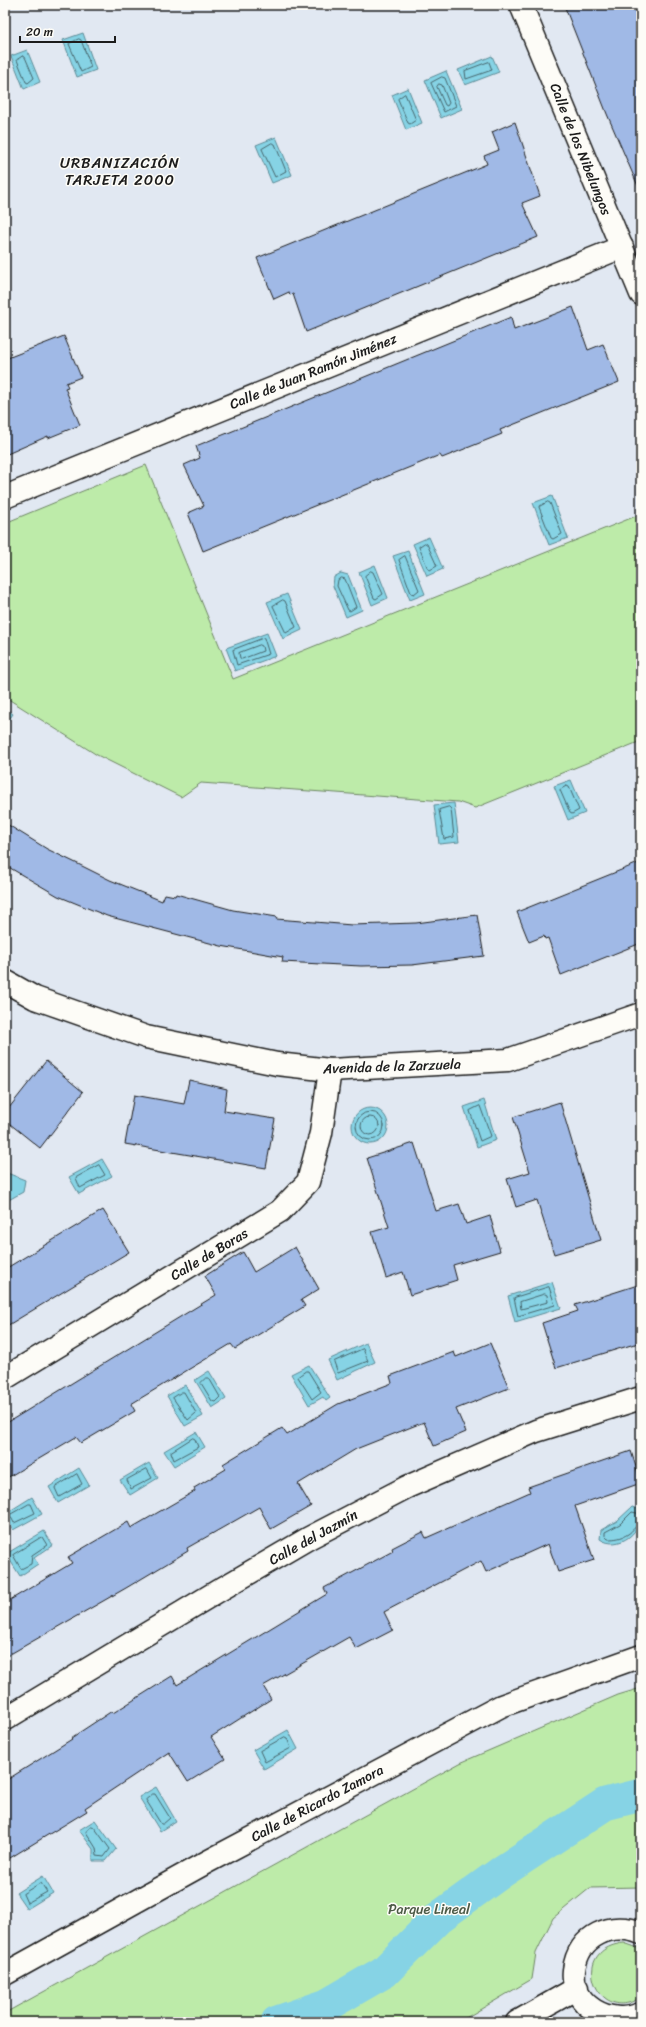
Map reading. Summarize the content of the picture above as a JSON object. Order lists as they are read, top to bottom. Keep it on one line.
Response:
{"streets":{"street":["Calle de los Nibelungos","Calle de Juan Ramón Jiménez","Avenida de la Zarzuela","Calle de Boras","Calle del Jazmín","Calle de Ricardo Zamora"]},"crossings":[["Calle de los Nibelungos","Calle de Juan Ramón Jiménez"],["Avenida de la Zarzuela","Calle de Boras"]],"districts":["URBANIZACIÓN TARJETA 2000"],"parks":["Parque Lineal"],"scale_bar":"20 m"}
